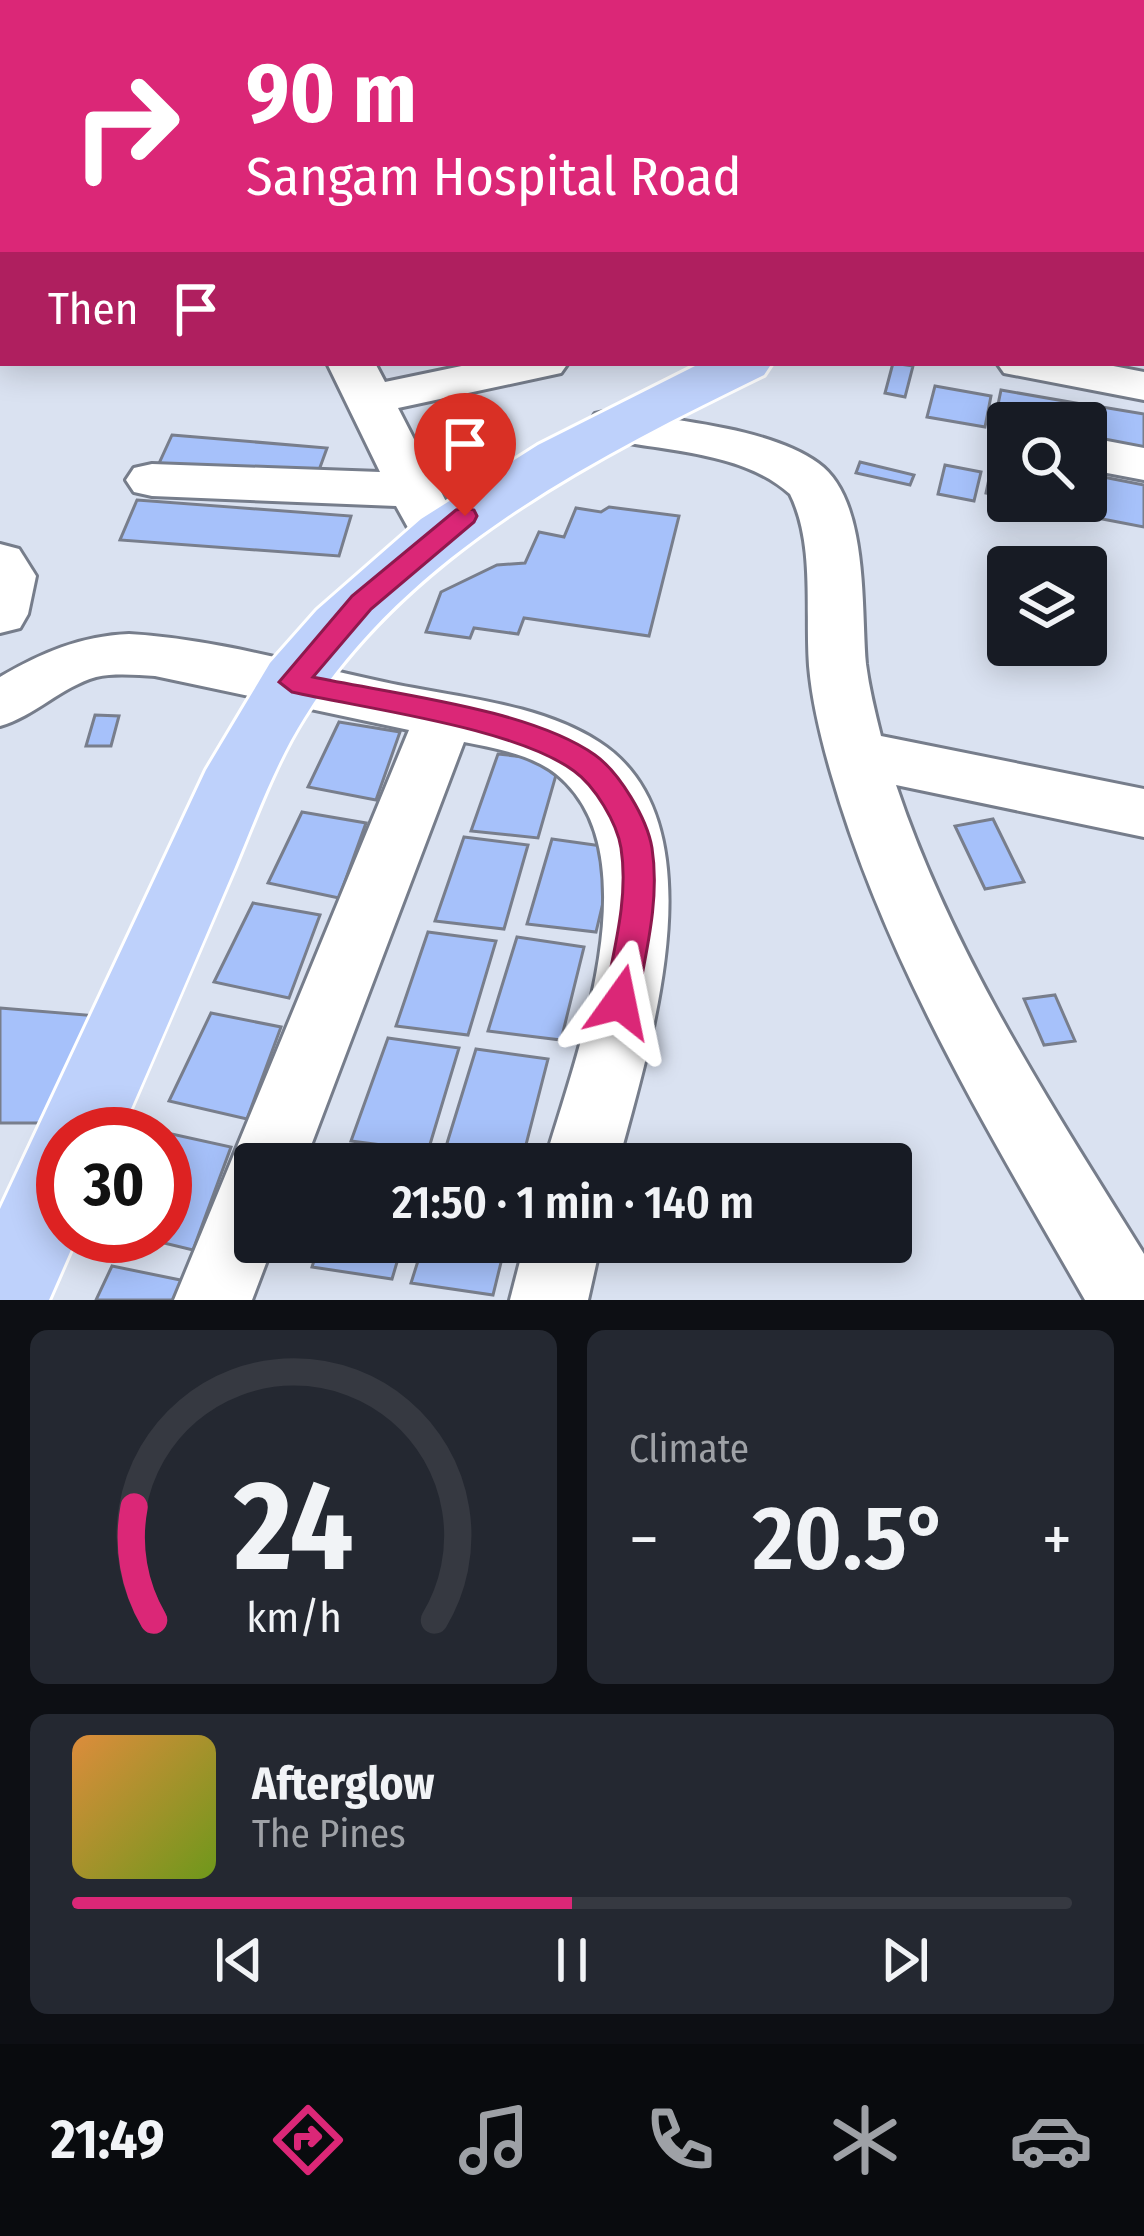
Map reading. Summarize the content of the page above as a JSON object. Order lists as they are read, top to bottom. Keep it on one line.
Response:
{"page":{"turn":["90 m","Sangam Hospital Road"],"then":"Then","limit":"30","trip":"21:50 · 1 min · 140 m","tile":"Climate","heat":["−","20.5°","+"],"song":["Afterglow","The Pines"],"tabs":"21:49","gauge":["24","km/h"]}}
